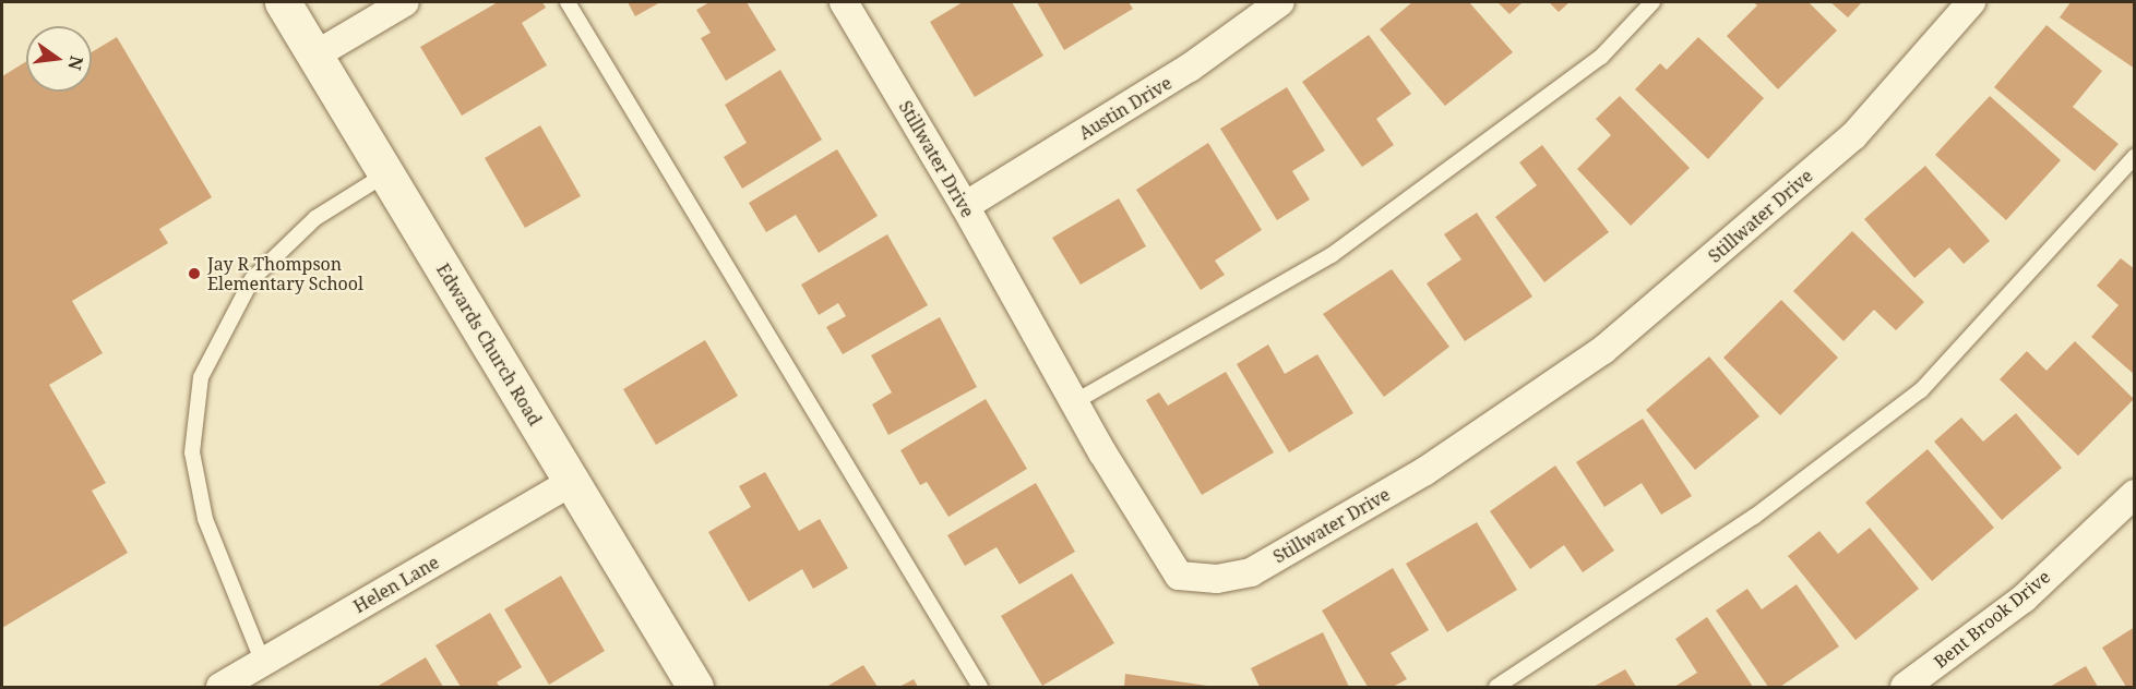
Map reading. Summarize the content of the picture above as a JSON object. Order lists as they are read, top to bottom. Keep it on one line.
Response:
{"streets":{"street":["Austin Drive","Stillwater Drive","Edwards Church Road","Helen Lane","Bent Brook Drive"]},"crossings":[["Austin Drive","Stillwater Drive"],["Edwards Church Road","Helen Lane"]],"places":["Jay R Thompson Elementary School"],"north":"right"}
